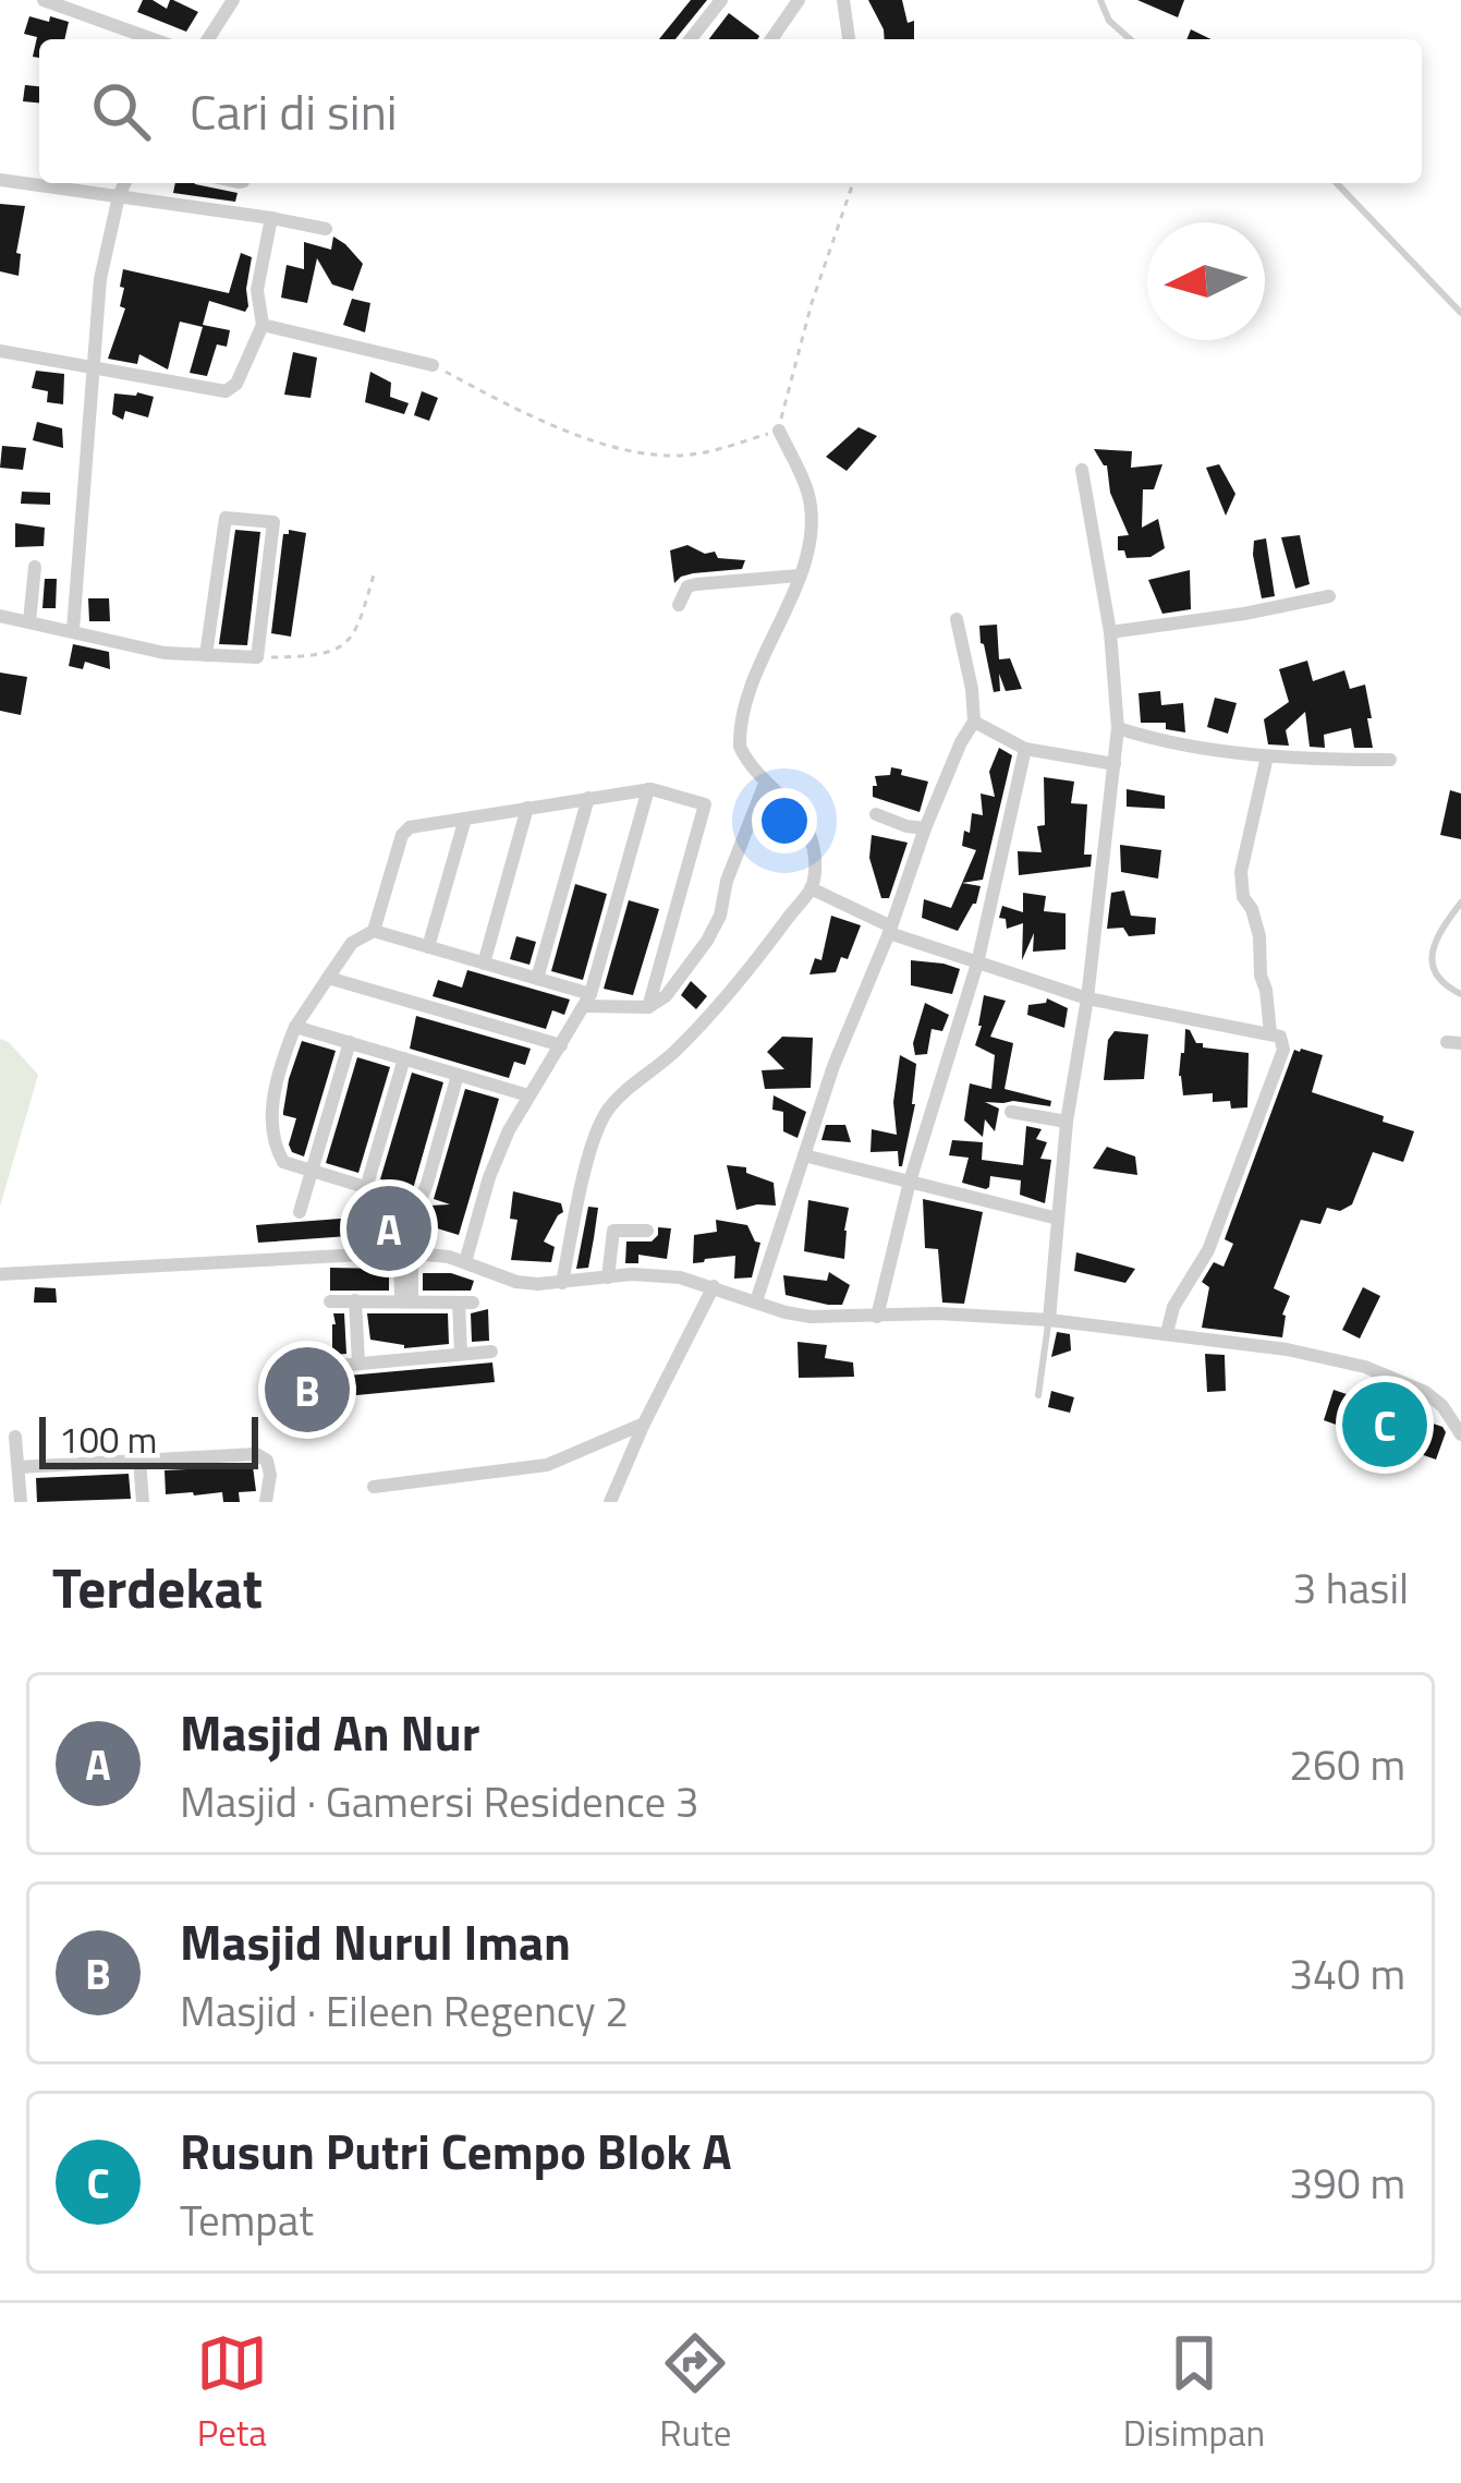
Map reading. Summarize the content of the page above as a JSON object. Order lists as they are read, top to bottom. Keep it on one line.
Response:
{"scale_bar":"100 m","north":"left","page":{"search":"Cari di sini","pins":["A","B","C"],"scale":"100 m","heading":["Terdekat","3 hasil"],"list":[{"mark":"A","name":"Masjid An Nur","note":"Masjid · Gamersi Residence 3","value":"260 m"},{"mark":"B","name":"Masjid Nurul Iman","note":"Masjid · Eileen Regency 2","value":"340 m"},{"mark":"C","name":"Rusun Putri Cempo Blok A","note":"Tempat","value":"390 m"}],"nav":["Peta","Rute","Disimpan"]}}
